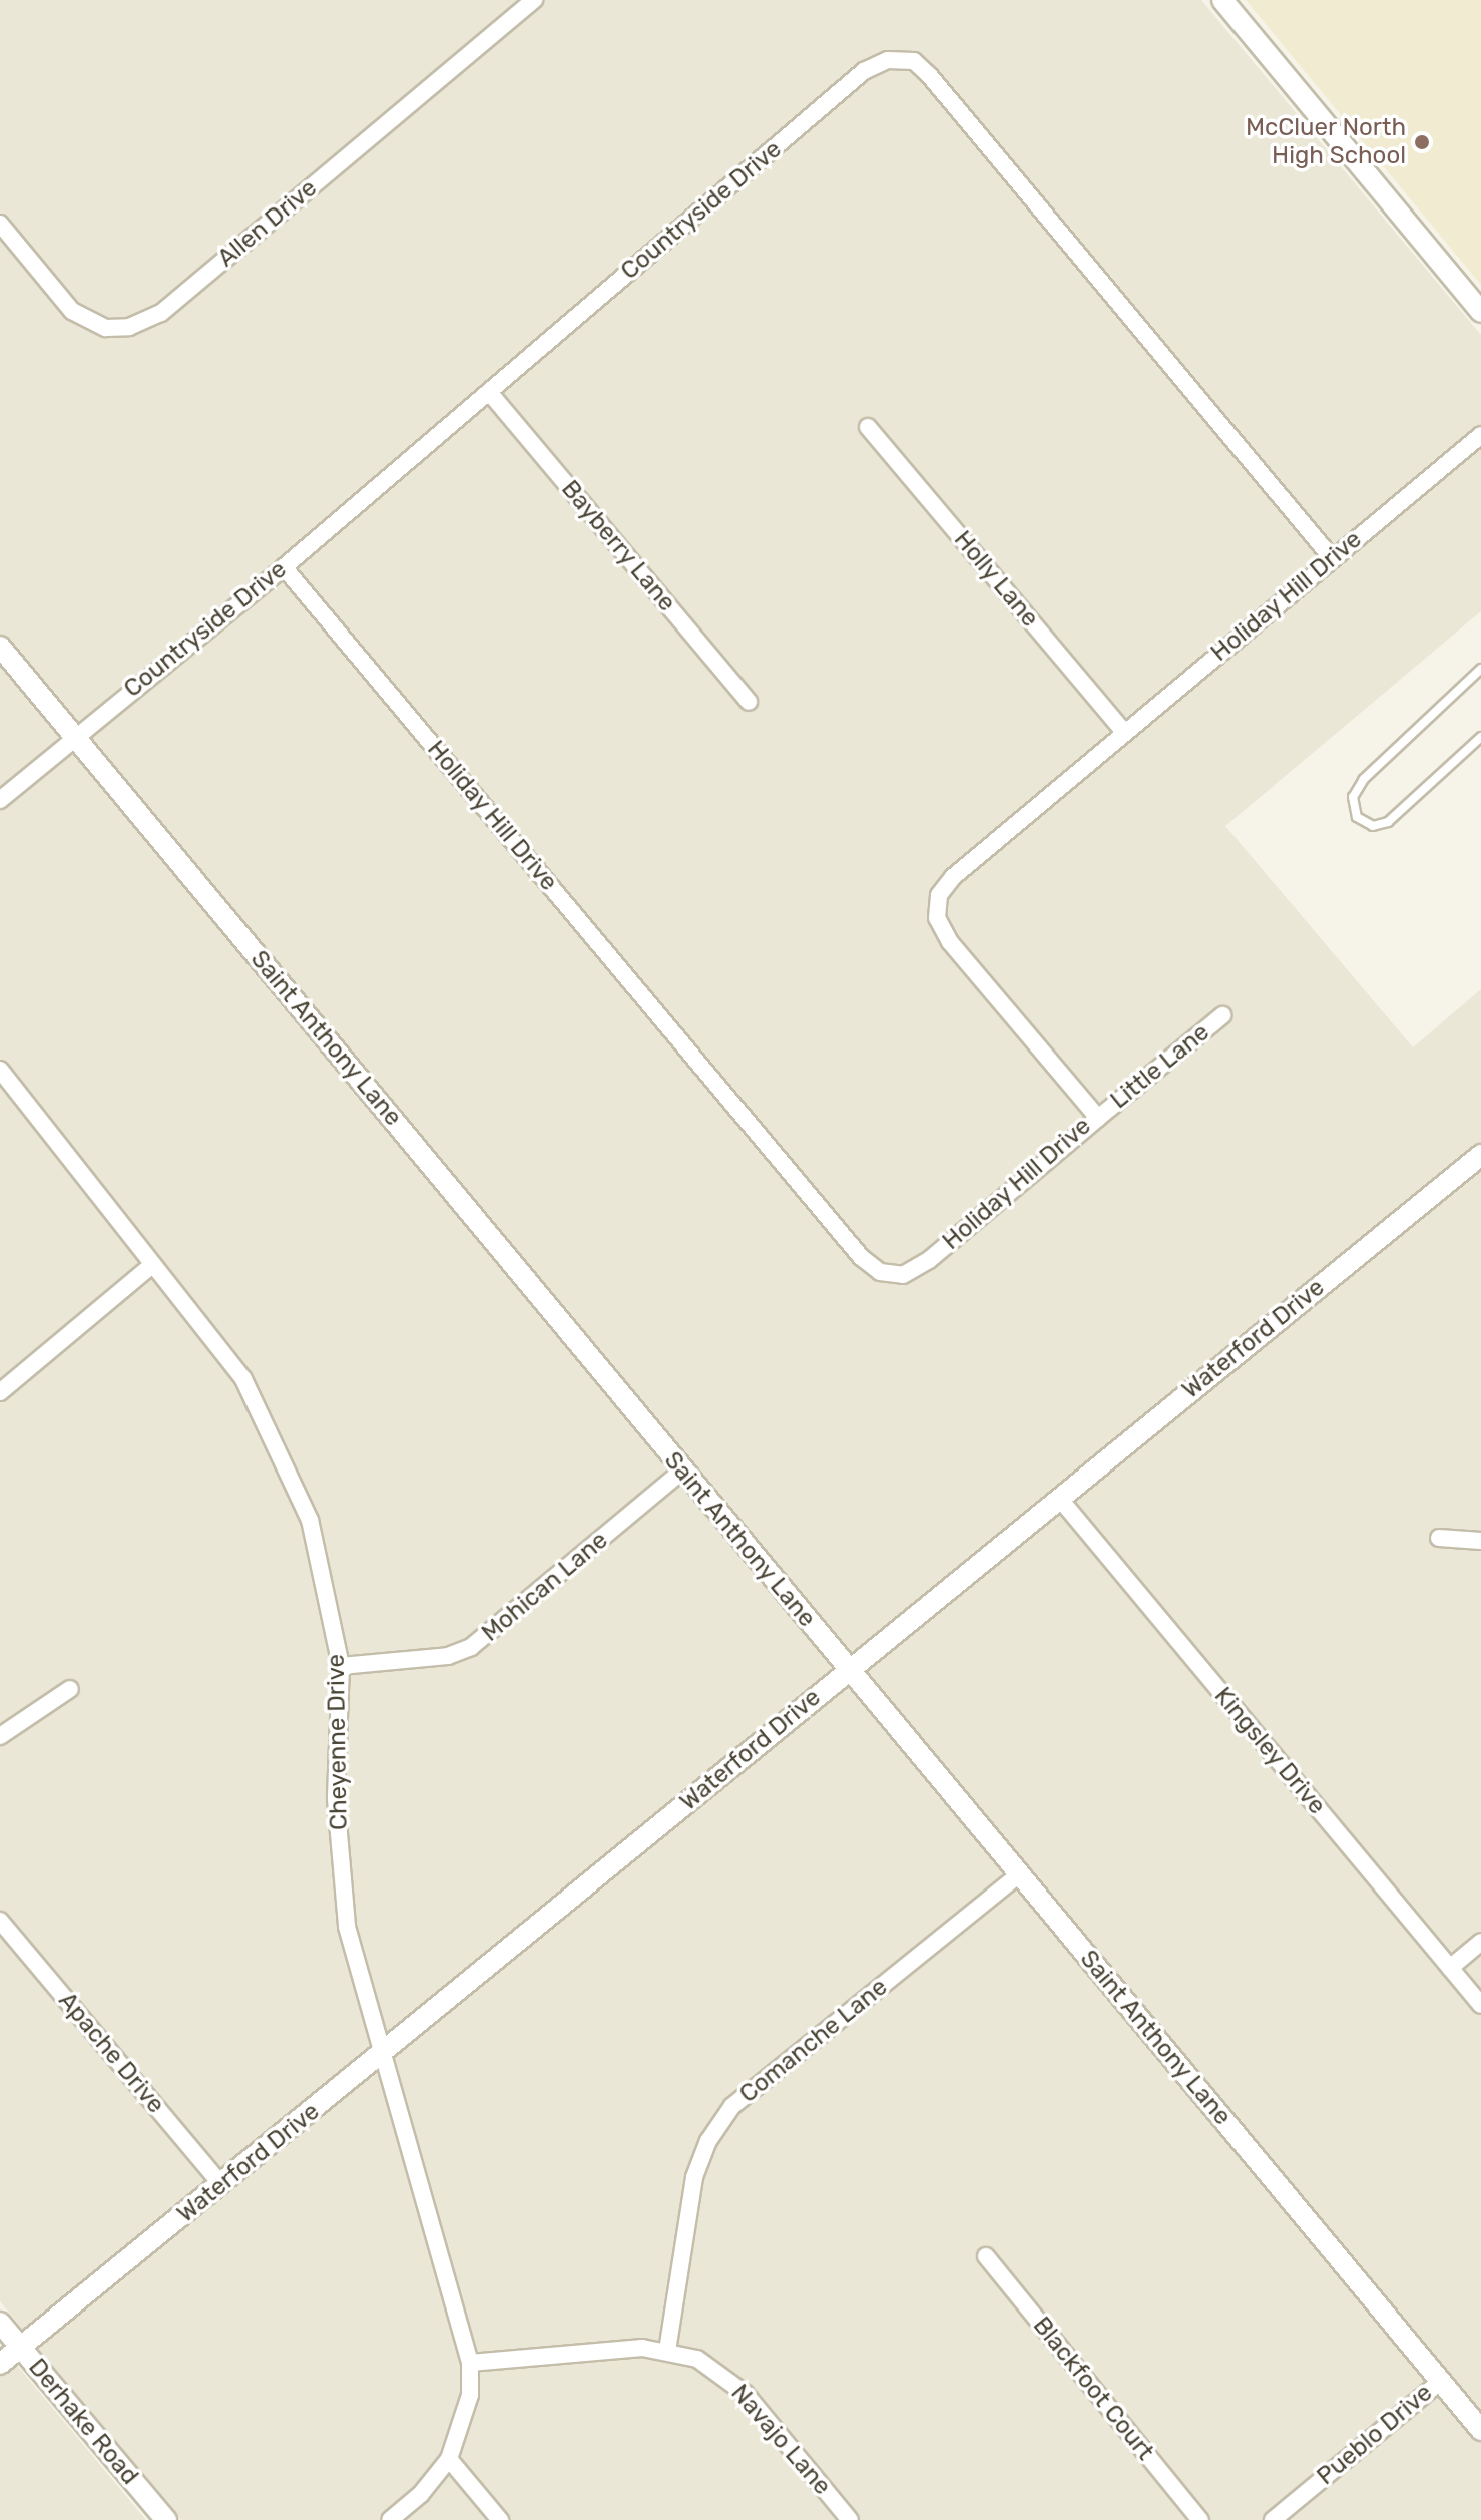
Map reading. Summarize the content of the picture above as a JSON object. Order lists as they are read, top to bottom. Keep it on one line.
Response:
{"streets":{"street":["Countryside Drive","Allen Drive","Bayberry Lane","Holly Lane","Holiday Hill Drive","Saint Anthony Lane","Little Lane","Waterford Drive","Mohican Lane","Cheyenne Drive","Kingsley Drive","Comanche Lane","Apache Drive","Blackfoot Court","Derhake Road","Pueblo Drive","Navajo Lane"]},"crossings":[["Countryside Drive","Bayberry Lane"],["Countryside Drive","Holiday Hill Drive"],["Countryside Drive","Saint Anthony Lane"],["Holly Lane","Holiday Hill Drive"],["Holiday Hill Drive","Little Lane"],["Saint Anthony Lane","Waterford Drive"],["Saint Anthony Lane","Mohican Lane"],["Saint Anthony Lane","Comanche Lane"],["Saint Anthony Lane","Pueblo Drive"],["Waterford Drive","Cheyenne Drive"],["Waterford Drive","Kingsley Drive"],["Waterford Drive","Apache Drive"],["Waterford Drive","Derhake Road"],["Mohican Lane","Cheyenne Drive"],["Cheyenne Drive","Navajo Lane"],["Comanche Lane","Navajo Lane"]],"places":["McCluer North High School"]}
